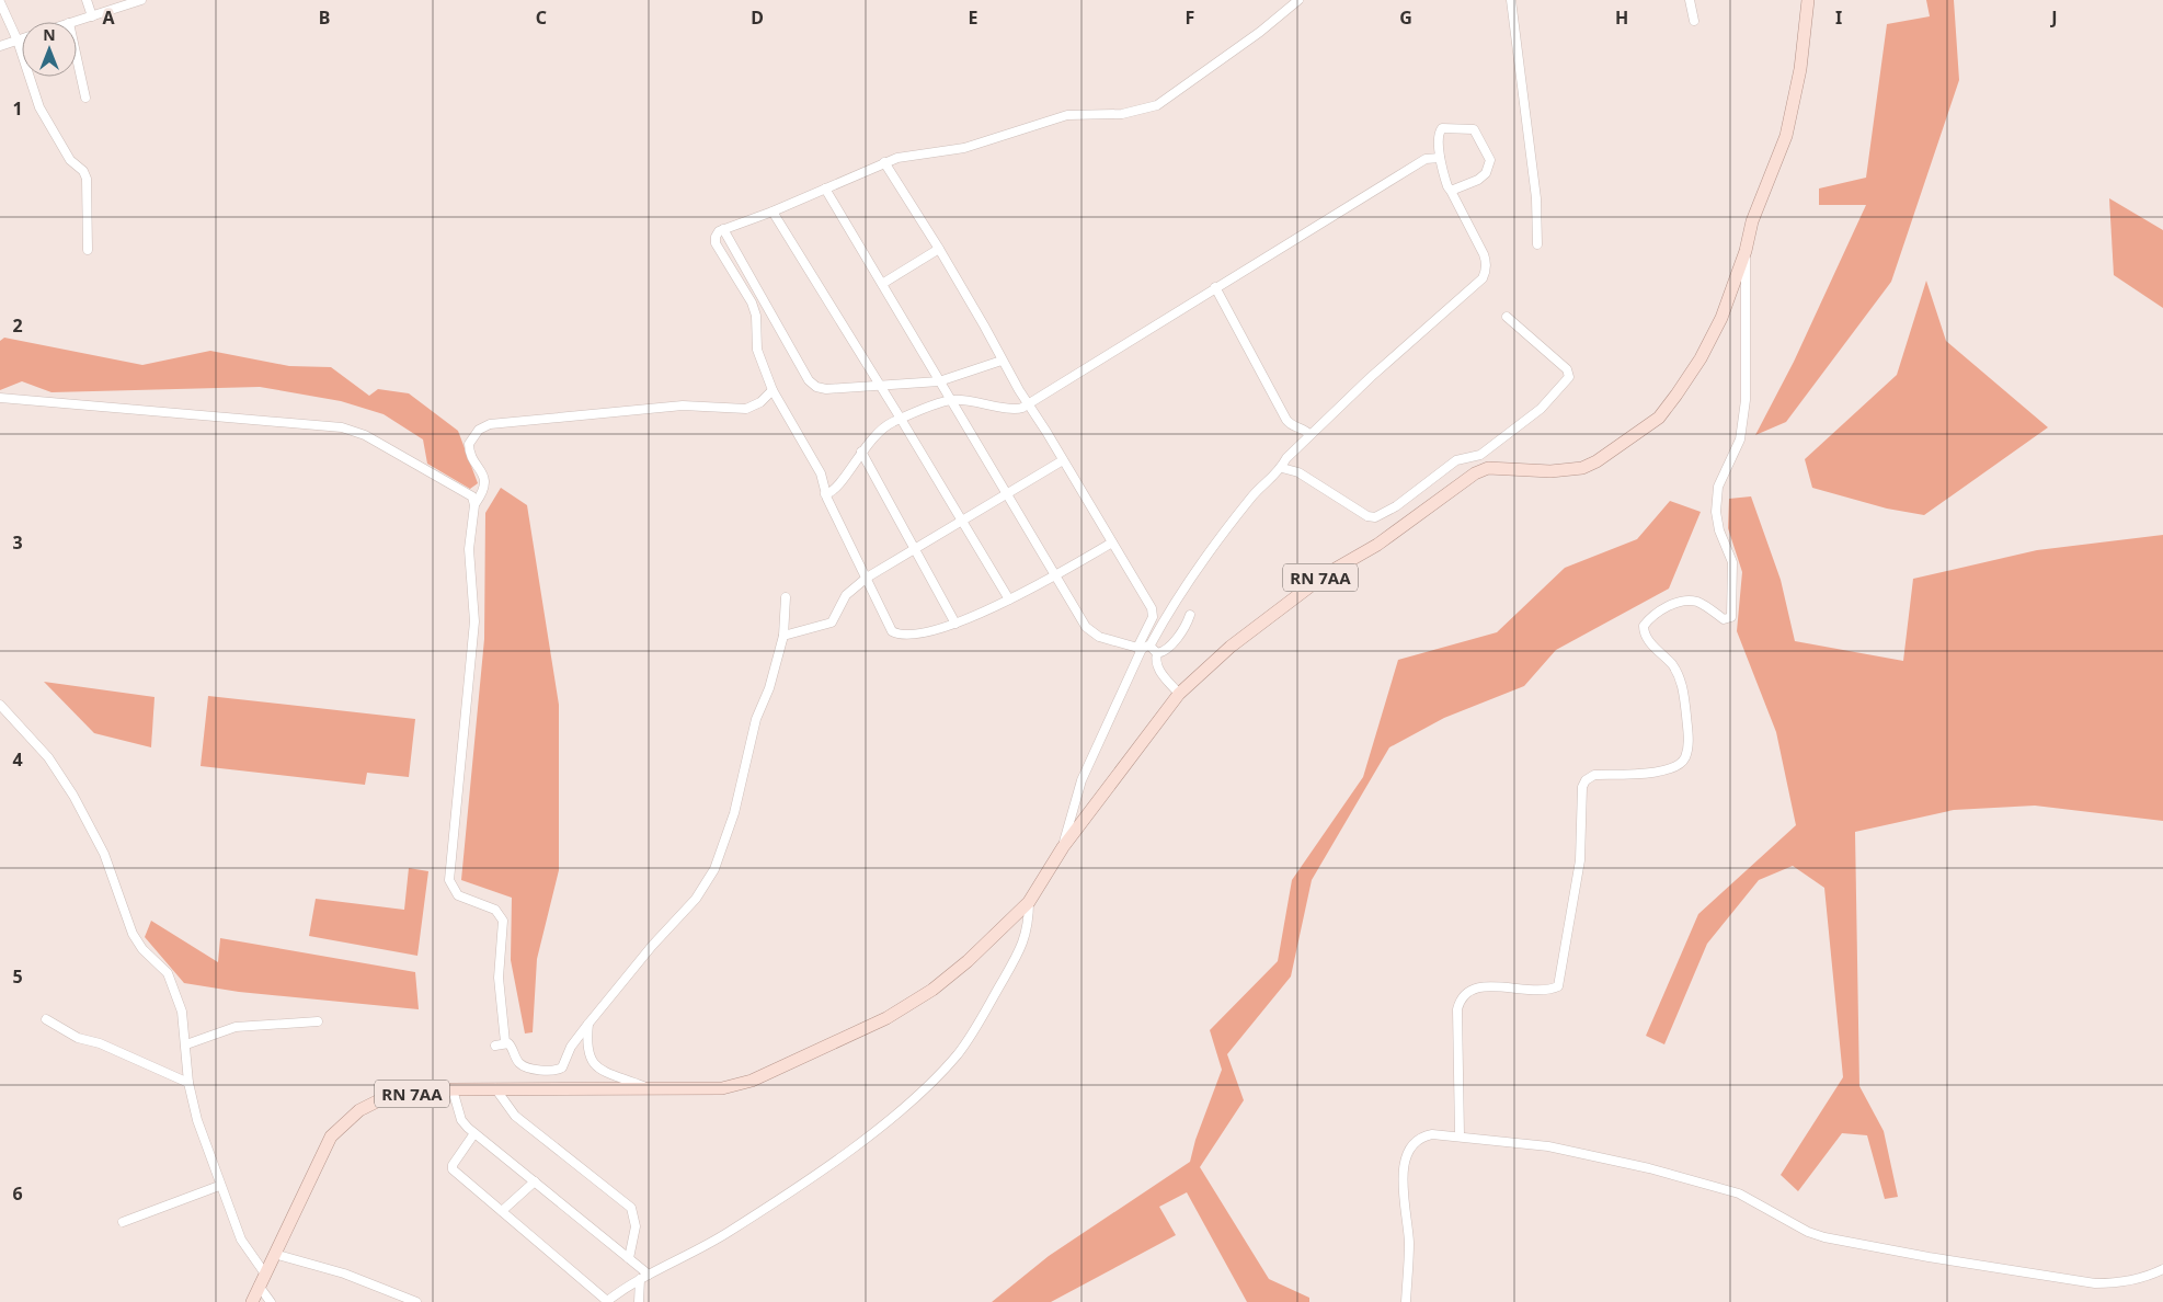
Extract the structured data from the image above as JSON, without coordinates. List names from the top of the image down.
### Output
{
  "streets": {
    "main road": ["RN 7AA"]
  },
  "north": "top",
  "grid": {
    "columns": [
      "A",
      "B",
      "C",
      "D",
      "E",
      "F",
      "G",
      "H",
      "I",
      "J"
    ],
    "rows": [
      "1",
      "2",
      "3",
      "4",
      "5",
      "6"
    ]
  }
}
